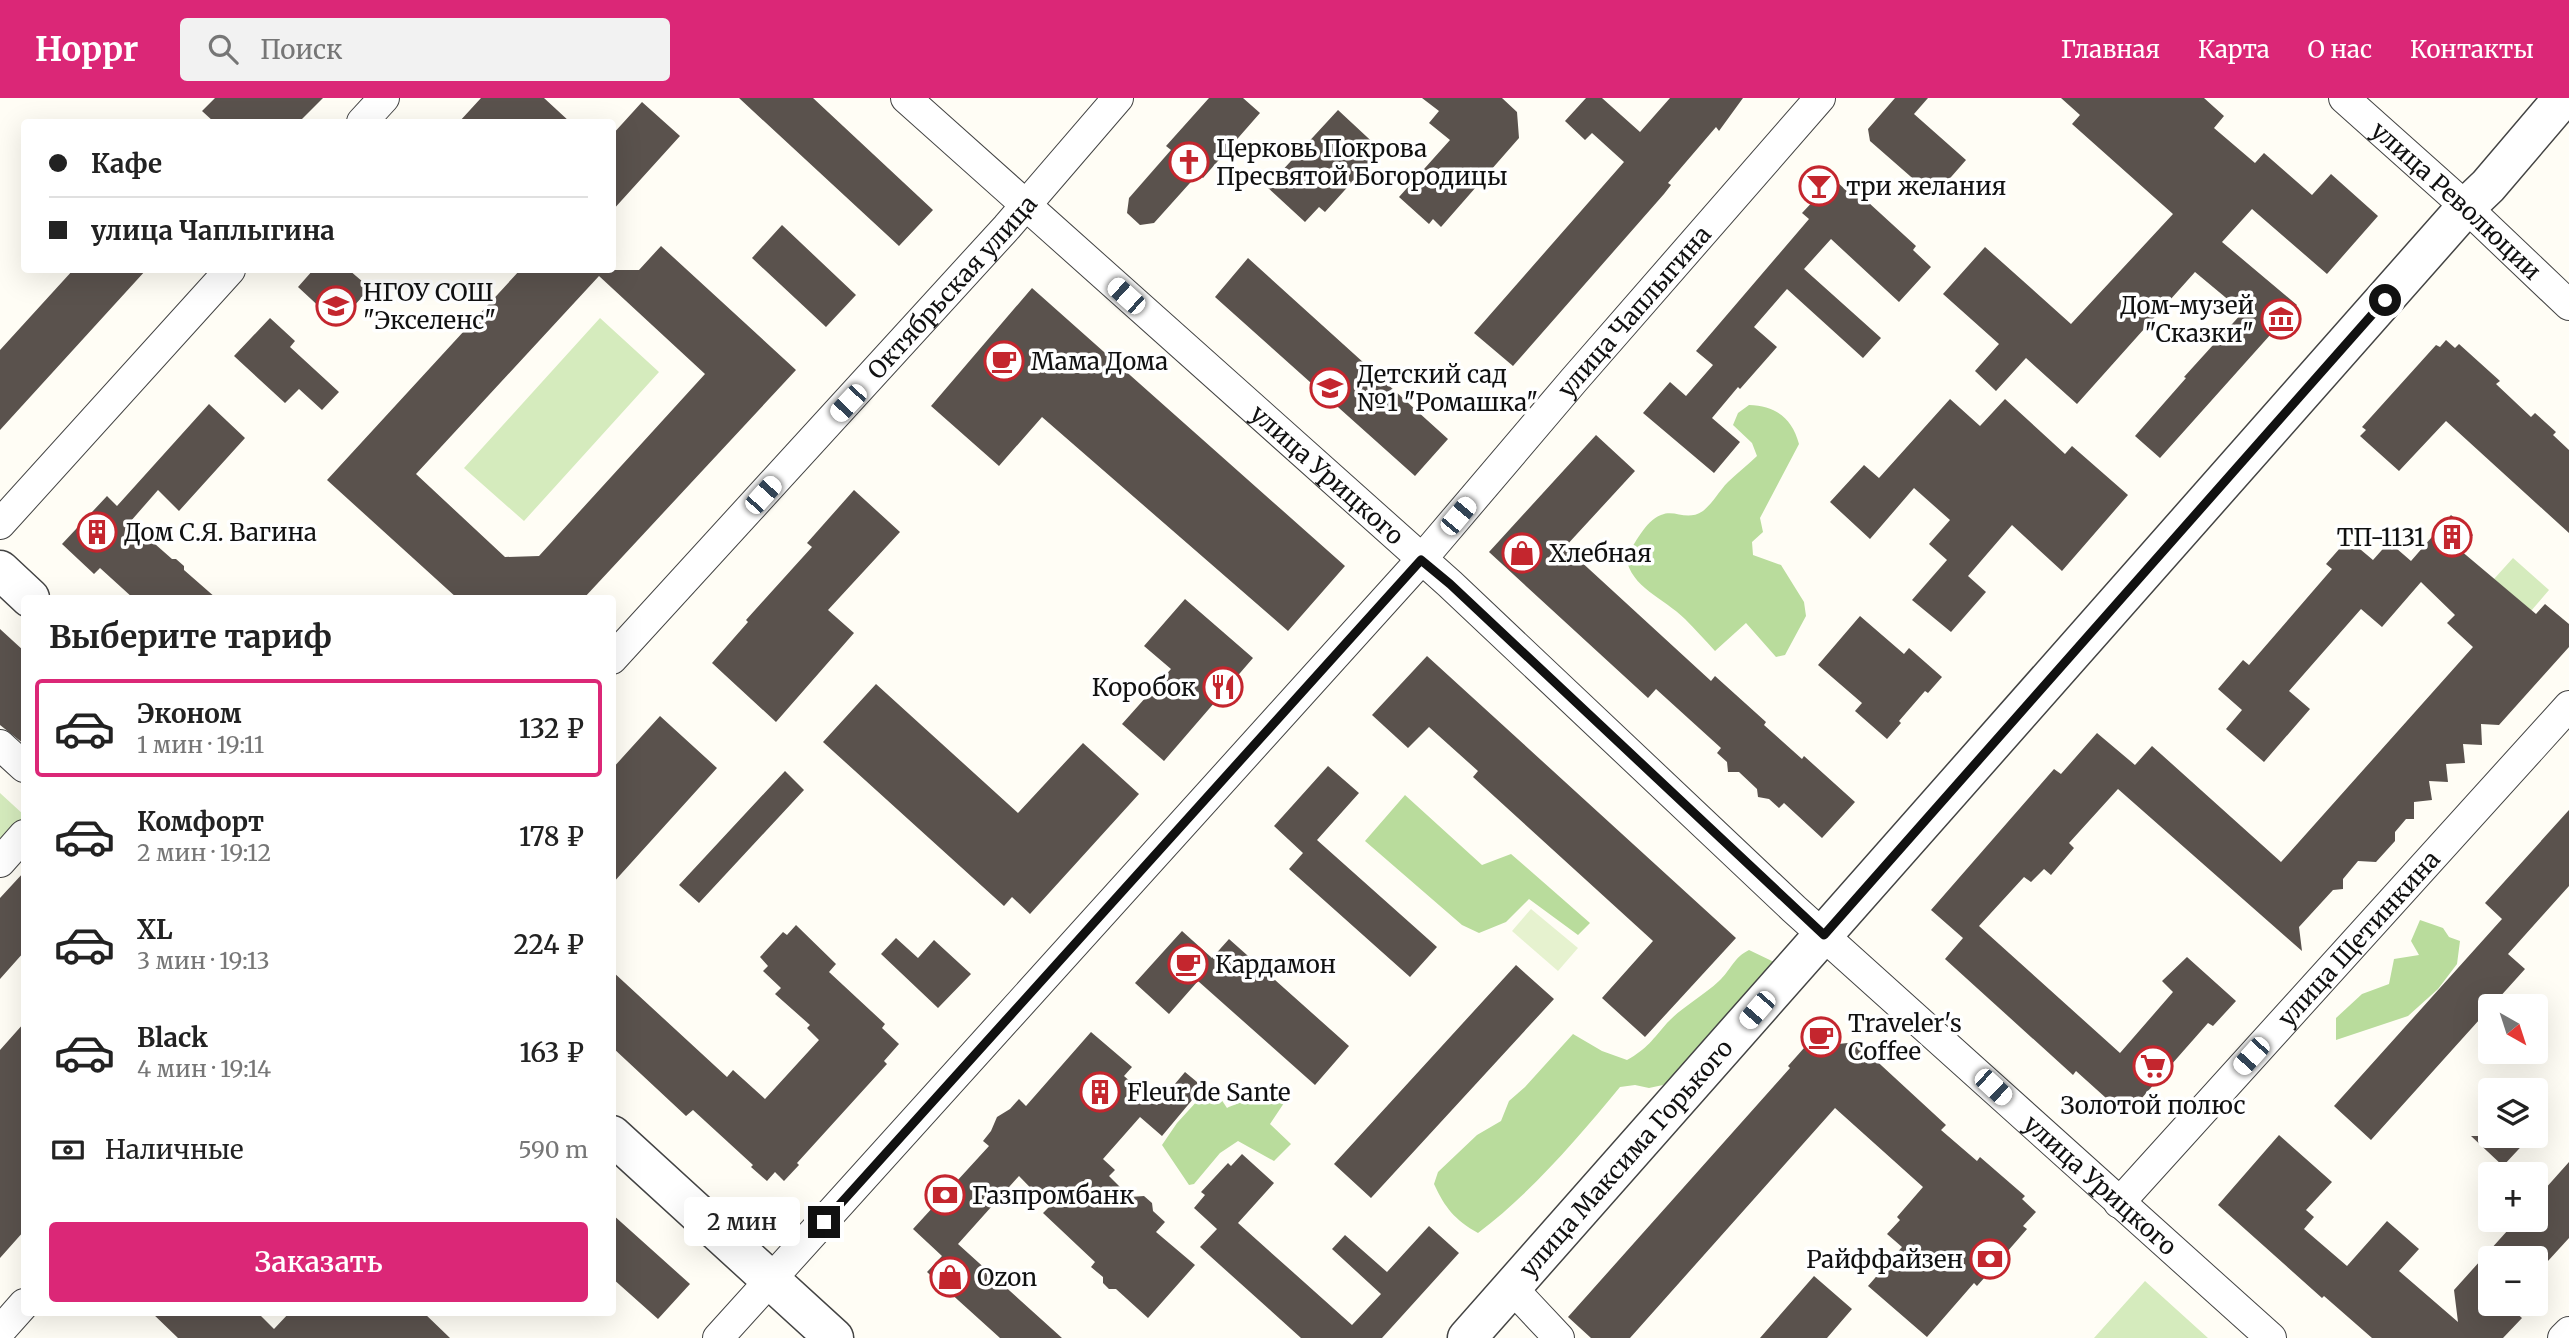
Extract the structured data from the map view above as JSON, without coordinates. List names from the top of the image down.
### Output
{
  "streets": {
    "street": [
      "улица Революции",
      "Октябрьская улица",
      "улица Чаплыгина",
      "улица Урицкого",
      "улица Щетинкина",
      "улица Максима Горького"
    ]
  },
  "crossings": [
    ["улица Революции", "улица Максима Горького"],
    ["Октябрьская улица", "улица Урицкого"],
    ["улица Чаплыгина", "улица Урицкого"],
    ["улица Урицкого", "улица Щетинкина"],
    ["улица Урицкого", "улица Максима Горького"]
  ],
  "places": {
    "church": ["Церковь Покрова Пресвятой Богородицы"],
    "bar": ["три желания"],
    "school or university": ["НГОУ СОШ \"Экселенс\"", "Детский сад №1 \"Ромашка\""],
    "museum": ["Дом-музей \"Сказки\""],
    "cafe": ["Мама Дома", "Кардамон", "Traveler's Coffee"],
    "building": ["Дом С.Я. Вагина", "ТП-1131", "Fleur de Sante"],
    "shop": ["Хлебная", "Ozon"],
    "restaurant": ["Коробок"],
    "supermarket": ["Золотой полюс"],
    "bank": ["Газпромбанк", "Райффайзен"]
  },
  "north": "bottom right",
  "page": {
    "header": "Hoppr",
    "search": "Поиск",
    "nav": [
      "Главная",
      "Карта",
      "О нас",
      "Контакты"
    ],
    "banner": ["Кафе", "улица Чаплыгина"],
    "heading": "Выберите тариф",
    "list": [
      {
        "name": "Эконом",
        "note": "1 мин · 19:11",
        "value": "132 ₽"
      },
      {
        "name": "Комфорт",
        "note": "2 мин · 19:12",
        "value": "178 ₽"
      },
      {
        "name": "XL",
        "note": "3 мин · 19:13",
        "value": "224 ₽"
      },
      {
        "name": "Black",
        "note": "4 мин · 19:14",
        "value": "163 ₽"
      }
    ],
    "map_buttons": ["+", "−"],
    "pay": ["Наличные", "590 m"],
    "bubble": "2 мин",
    "buttons": "Заказать"
  }
}
